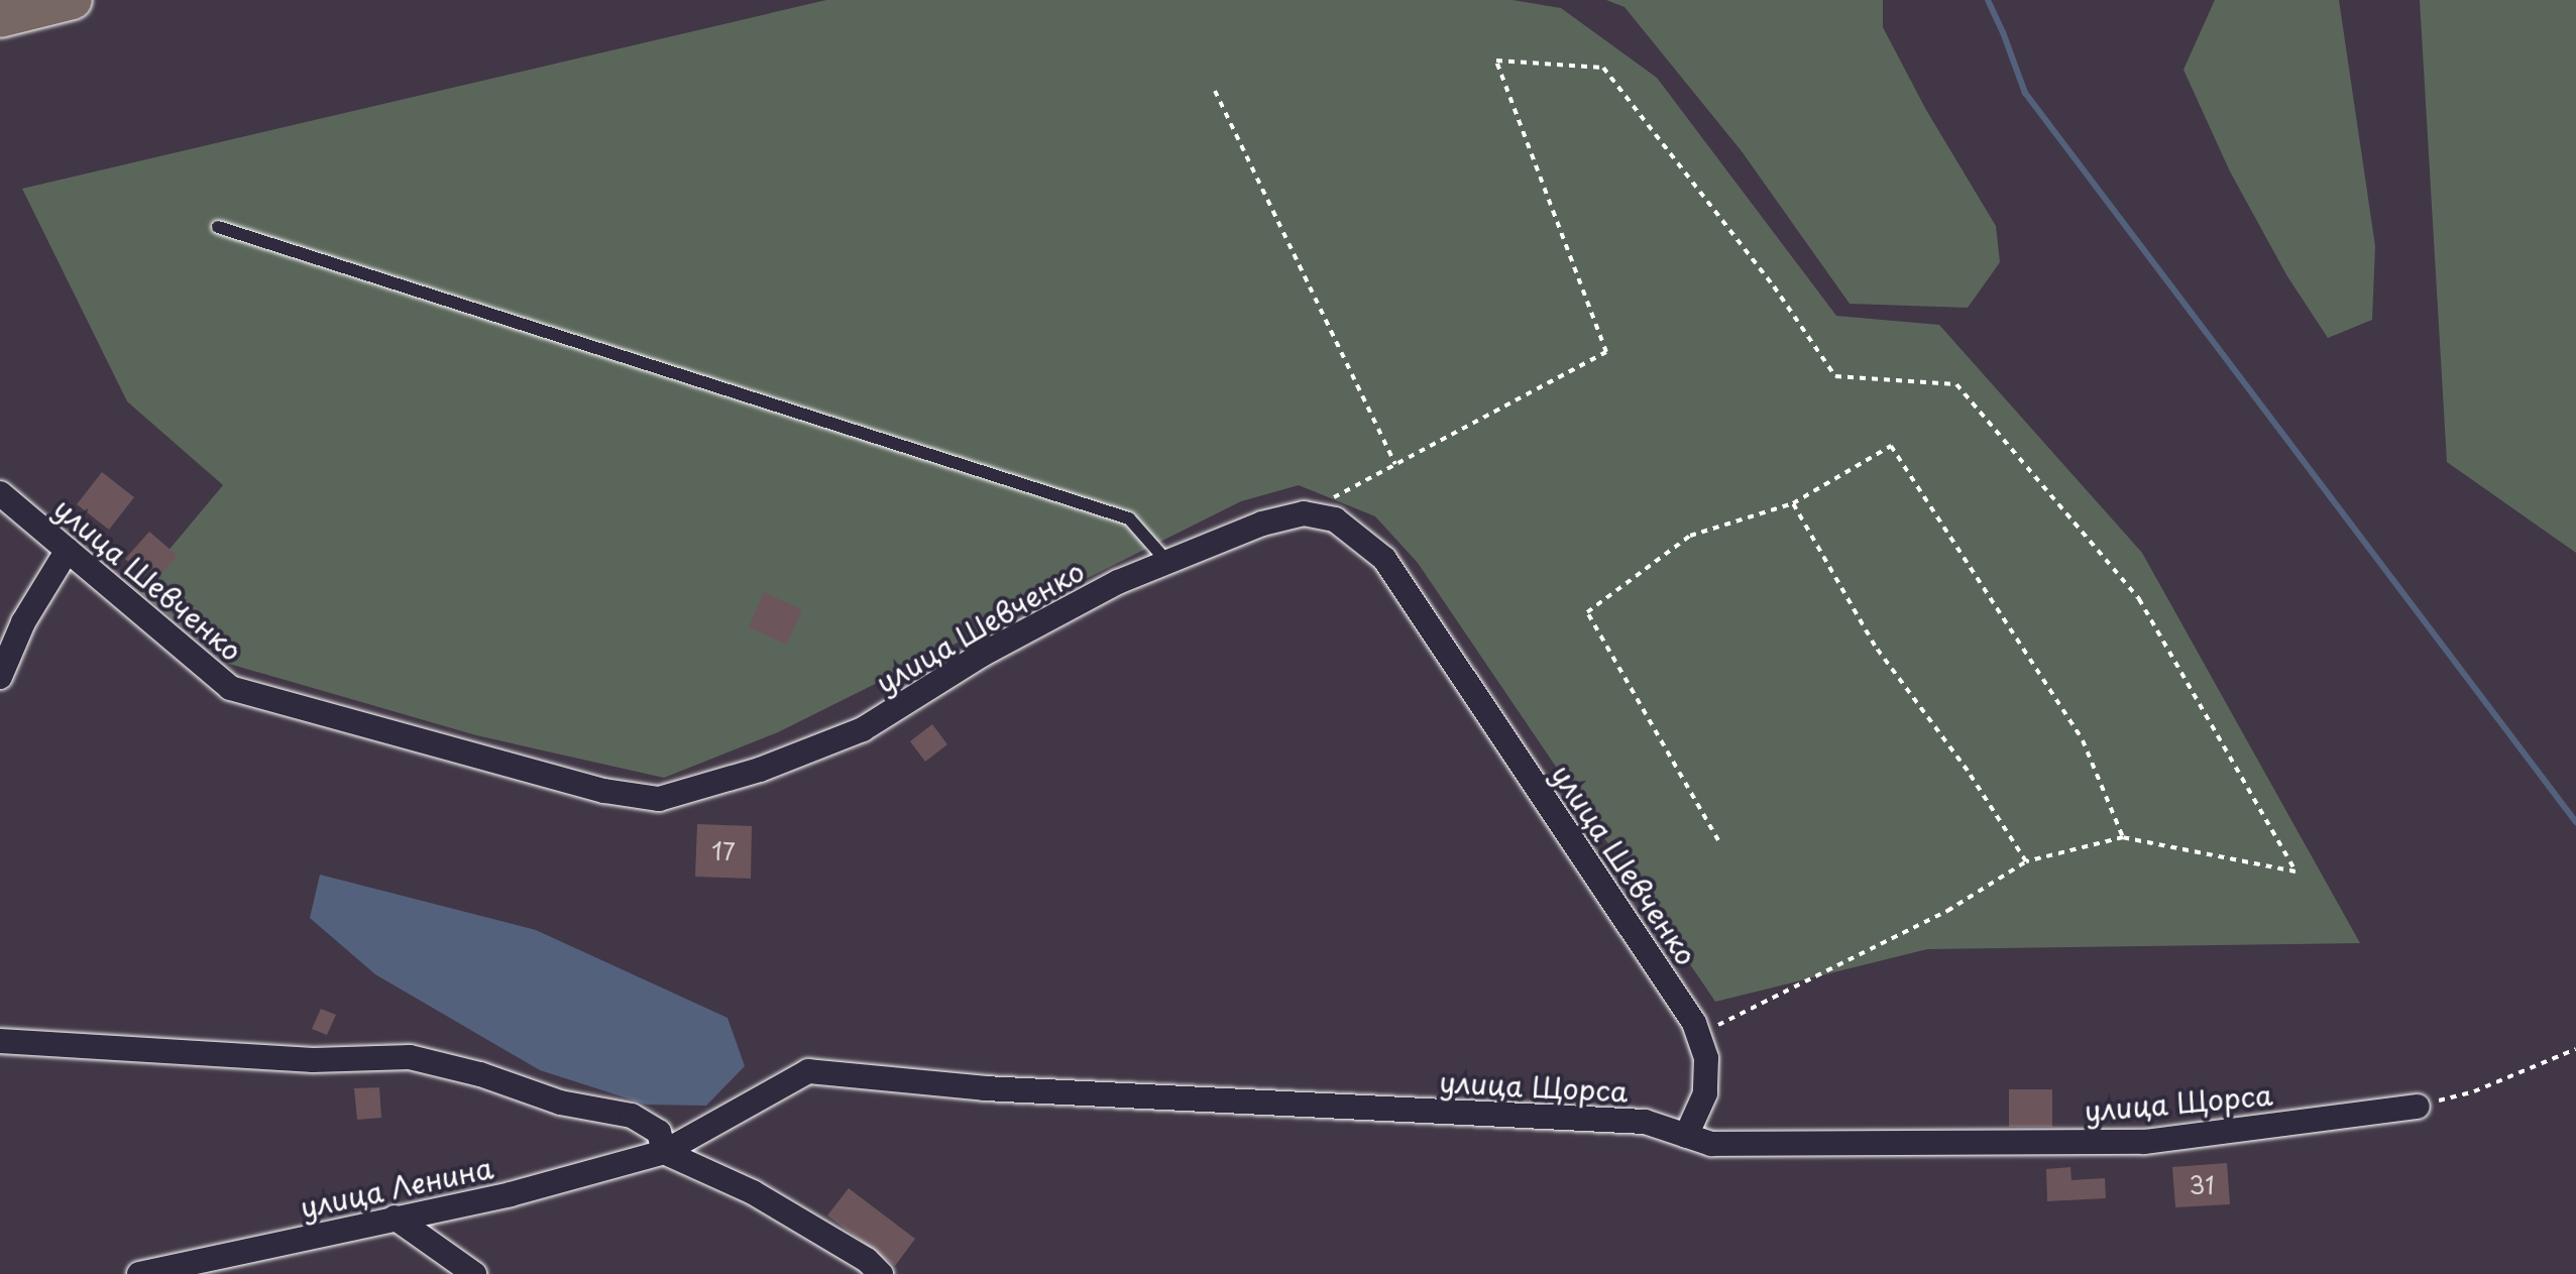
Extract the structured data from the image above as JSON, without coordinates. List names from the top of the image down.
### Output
{
  "streets": {
    "street": ["улица Шевченко", "улица Щорса", "улица Ленина"]
  },
  "crossings": [
    ["улица Шевченко", "улица Щорса"],
    ["улица Щорса", "улица Ленина"]
  ],
  "house_numbers": ["17", "31"]
}
